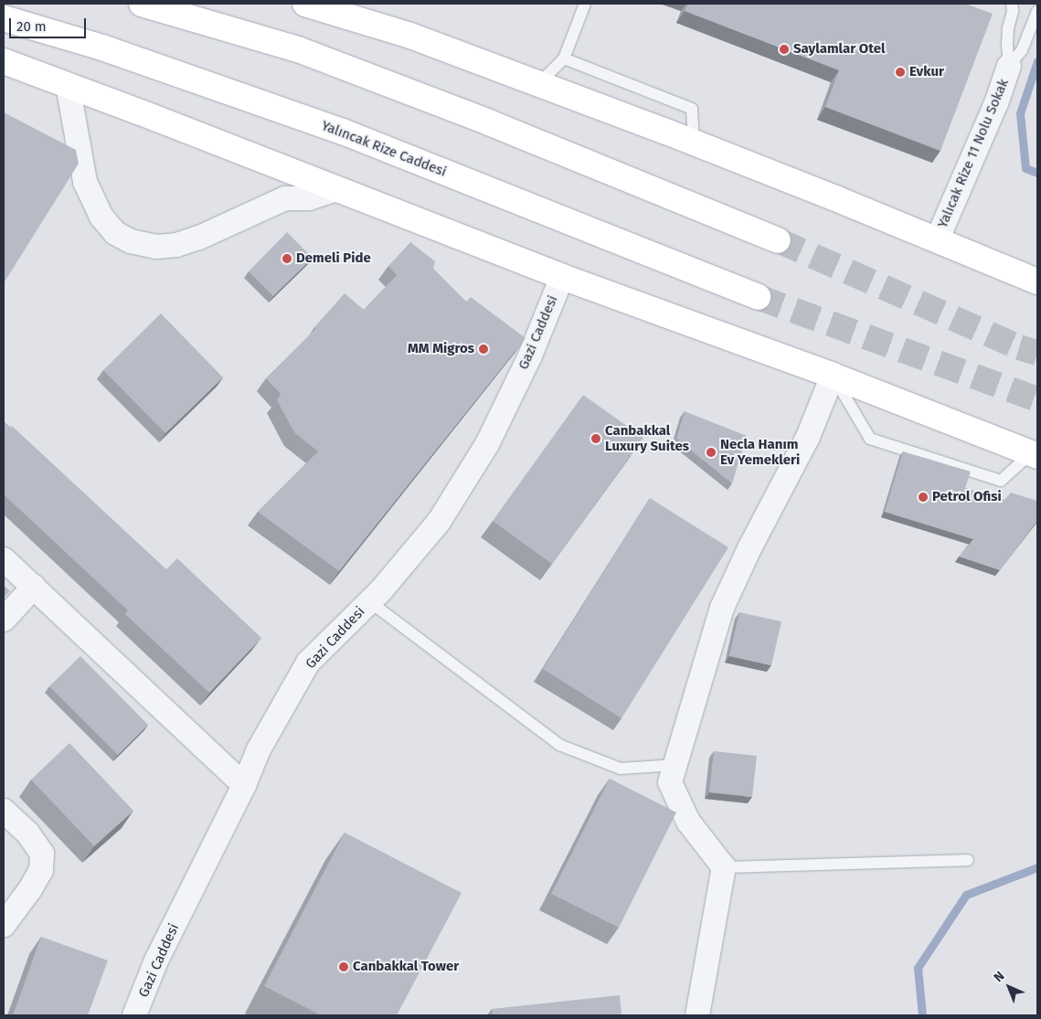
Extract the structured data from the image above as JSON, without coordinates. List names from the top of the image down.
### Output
{
  "streets": {
    "highway": ["Yalıncak Rize Caddesi"],
    "street": ["Yalıcak Rize 11 Nolu Sokak", "Gazi Caddesi"]
  },
  "places": [
    "Saylamlar Otel",
    "Evkur",
    "Demeli Pide",
    "MM Migros",
    "Canbakkal Luxury Suites",
    "Necla Hanım Ev Yemekleri",
    "Petrol Ofisi",
    "Canbakkal Tower"
  ],
  "scale_bar": "20 m",
  "north": "top left"
}
